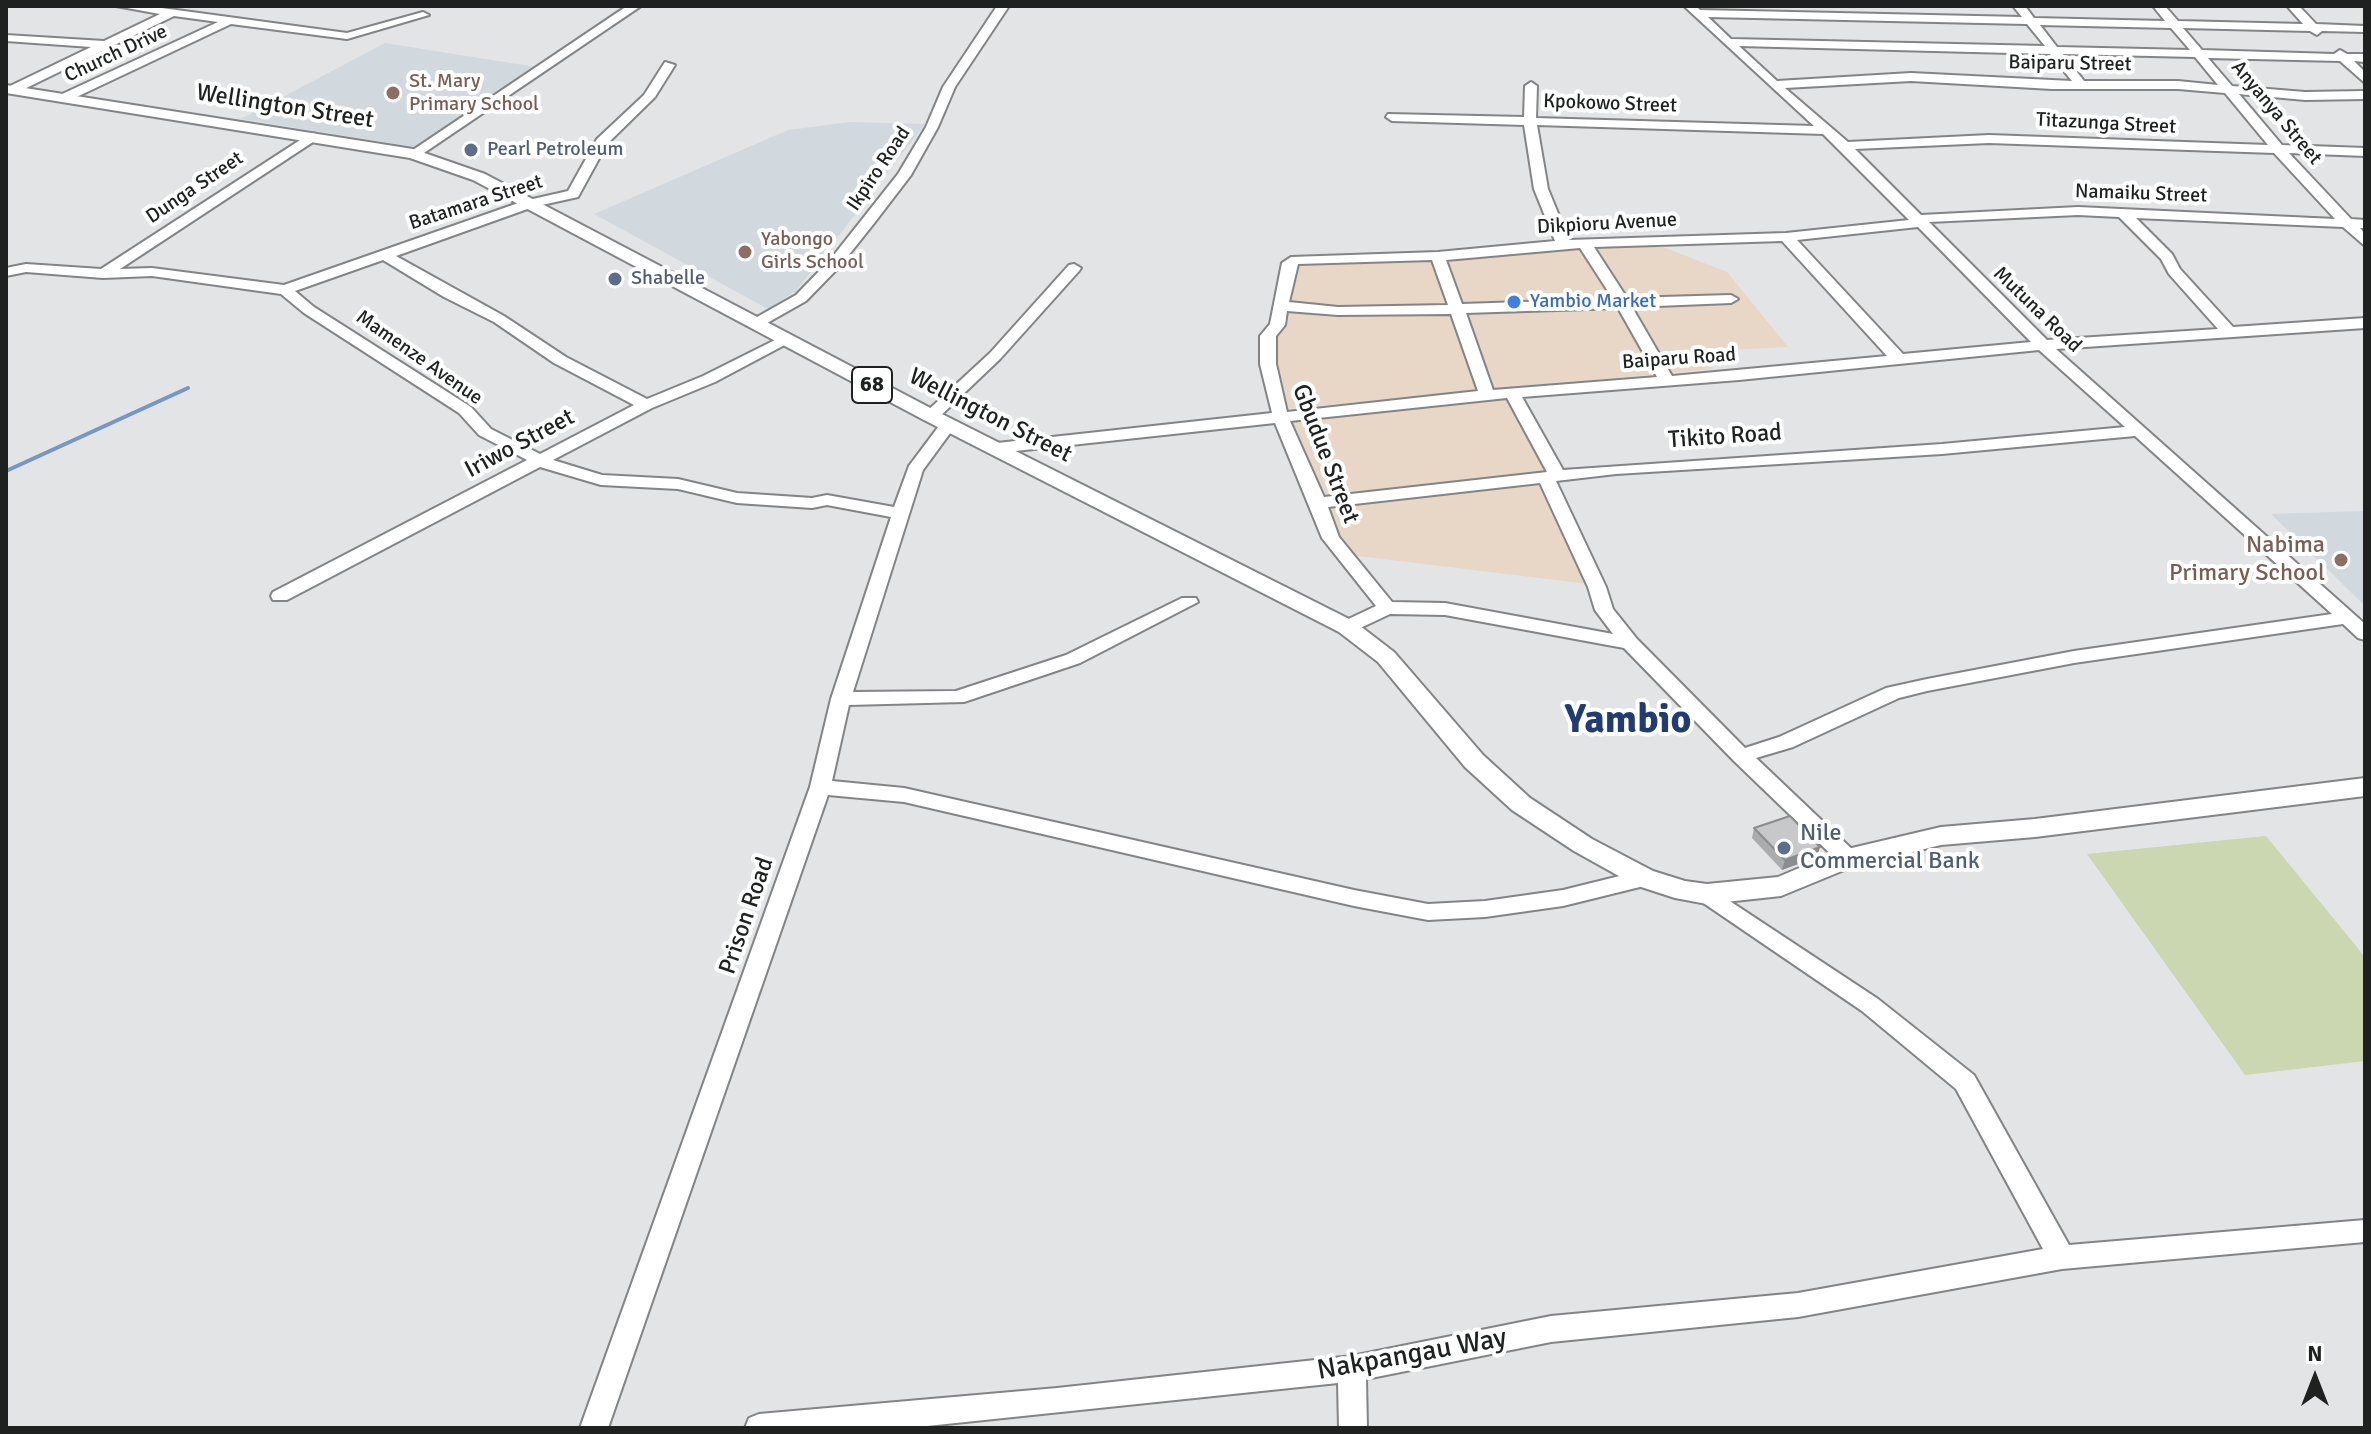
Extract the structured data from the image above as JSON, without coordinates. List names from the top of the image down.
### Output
{
  "streets": {
    "main road": ["Wellington Street", "68"],
    "street": [
      "Church Drive",
      "Baiparu Street",
      "Kpokowo Street",
      "Anyanya Street",
      "Titazunga Street",
      "Ikpiro Road",
      "Dunga Street",
      "Namaiku Street",
      "Batamara Street",
      "Dikpioru Avenue",
      "Mutuna Road",
      "Mamenze Avenue",
      "Baiparu Road",
      "Tikito Road",
      "Iriwo Street",
      "Gbudue Street",
      "Prison Road",
      "Nakpangau Way"
    ]
  },
  "crossings": [
    ["Church Drive", "Wellington Street"],
    ["Baiparu Street", "Anyanya Street"],
    ["Baiparu Street", "Mutuna Road"],
    ["Kpokowo Street", "Mutuna Road"],
    ["Wellington Street", "Ikpiro Road"],
    ["Wellington Street", "Dunga Street"],
    ["Wellington Street", "Batamara Street"],
    ["Wellington Street", "Baiparu Road"],
    ["Wellington Street", "Iriwo Street"],
    ["Wellington Street", "Prison Road"],
    ["Anyanya Street", "Titazunga Street"],
    ["Anyanya Street", "Namaiku Street"],
    ["Titazunga Street", "Mutuna Road"],
    ["Namaiku Street", "Dikpioru Avenue"],
    ["Namaiku Street", "Mutuna Road"],
    ["Batamara Street", "Mamenze Avenue"],
    ["Dikpioru Avenue", "Mutuna Road"],
    ["Dikpioru Avenue", "Gbudue Street"],
    ["Mutuna Road", "Baiparu Road"],
    ["Mutuna Road", "Tikito Road"],
    ["Mamenze Avenue", "Iriwo Street"],
    ["Mamenze Avenue", "Prison Road"],
    ["Baiparu Road", "Gbudue Street"],
    ["Tikito Road", "Gbudue Street"]
  ],
  "districts": ["Yambio"],
  "places": [
    "St. Mary Primary School",
    "Pearl Petroleum",
    "Yabongo Girls School",
    "Shabelle",
    "Yambio Market",
    "Nabima Primary School",
    "Nile Commercial Bank"
  ],
  "north": "top"
}
